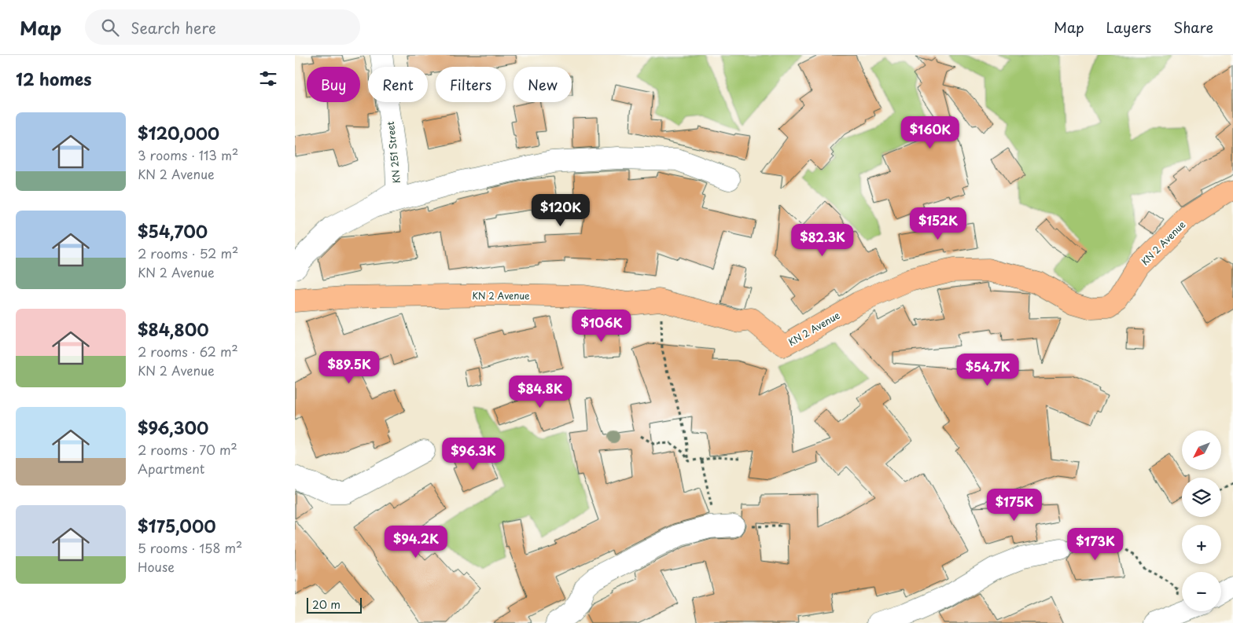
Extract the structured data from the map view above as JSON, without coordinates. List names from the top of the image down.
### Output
{
  "streets": {
    "main road": ["KN 2 Avenue"],
    "street": ["KN 251 Street"]
  },
  "scale_bar": "20 m",
  "north": "bottom left",
  "page": {
    "header": "Map",
    "search": "Search here",
    "nav": ["Map", "Layers", "Share"],
    "heading": "12 homes",
    "chip": [
      "Buy",
      "Rent",
      "Filters",
      "New"
    ],
    "list": [
      {
        "name": "$120,000",
        "note": "3 rooms · 113 m² · KN 2 Avenue"
      },
      {
        "name": "$54,700",
        "note": "2 rooms · 52 m² · KN 2 Avenue"
      },
      {
        "name": "$84,800",
        "note": "2 rooms · 62 m² · KN 2 Avenue"
      },
      {
        "name": "$96,300",
        "note": "2 rooms · 70 m² · Apartment"
      },
      {
        "name": "$175,000",
        "note": "5 rooms · 158 m² · House"
      }
    ],
    "price": [
      "$160K",
      "$120K",
      "$152K",
      "$82.3K",
      "$106K",
      "$89.5K",
      "$54.7K",
      "$84.8K",
      "$96.3K",
      "$175K",
      "$94.2K",
      "$173K"
    ],
    "map_buttons": ["+", "−"],
    "scale": "20 m"
  }
}
